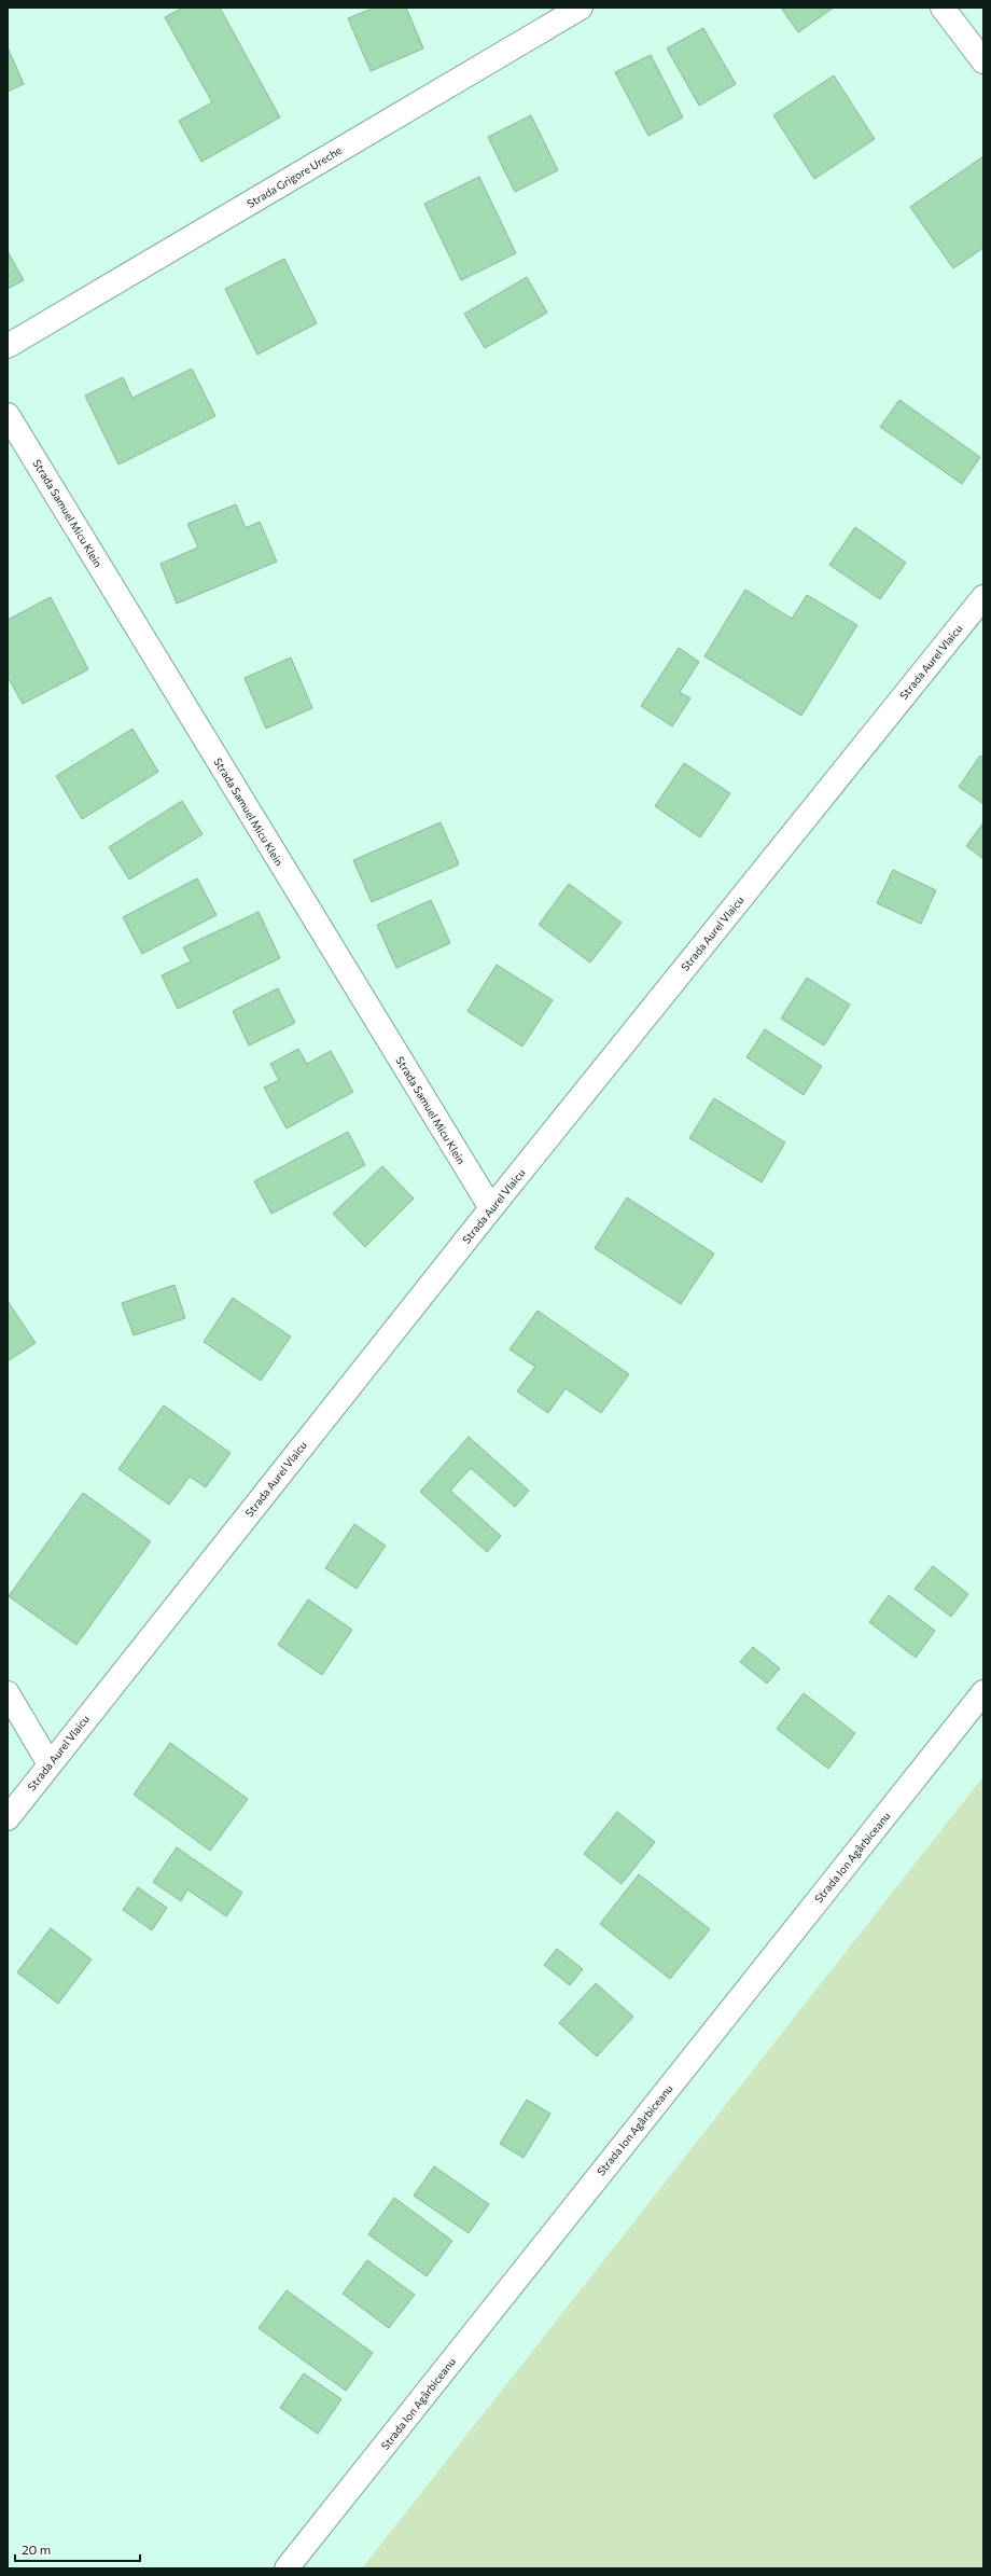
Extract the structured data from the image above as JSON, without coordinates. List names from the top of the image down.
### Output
{
  "streets": {
    "street": [
      "Strada Grigore Ureche",
      "Strada Samuel Micu Klein",
      "Strada Aurel Vlaicu",
      "Strada Ion Agârbiceanu"
    ]
  },
  "crossings": [
    ["Strada Samuel Micu Klein", "Strada Aurel Vlaicu"]
  ],
  "scale_bar": "20 m"
}
